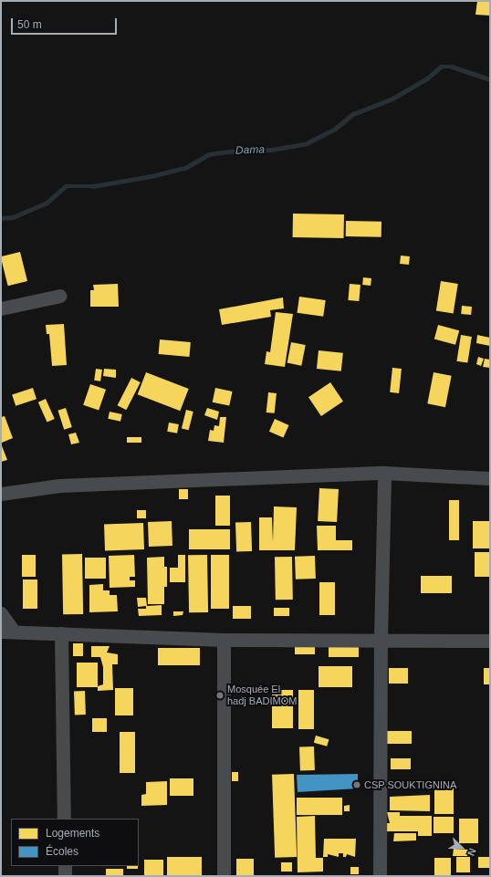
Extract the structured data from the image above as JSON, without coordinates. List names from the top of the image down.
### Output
{
  "water": ["Dama"],
  "places": ["Mosquée El hadj BADIMOM", "CSP SOUKTIGNINA"],
  "legend": ["Logements", "Écoles"],
  "scale_bar": "50 m",
  "north": "bottom right"
}
